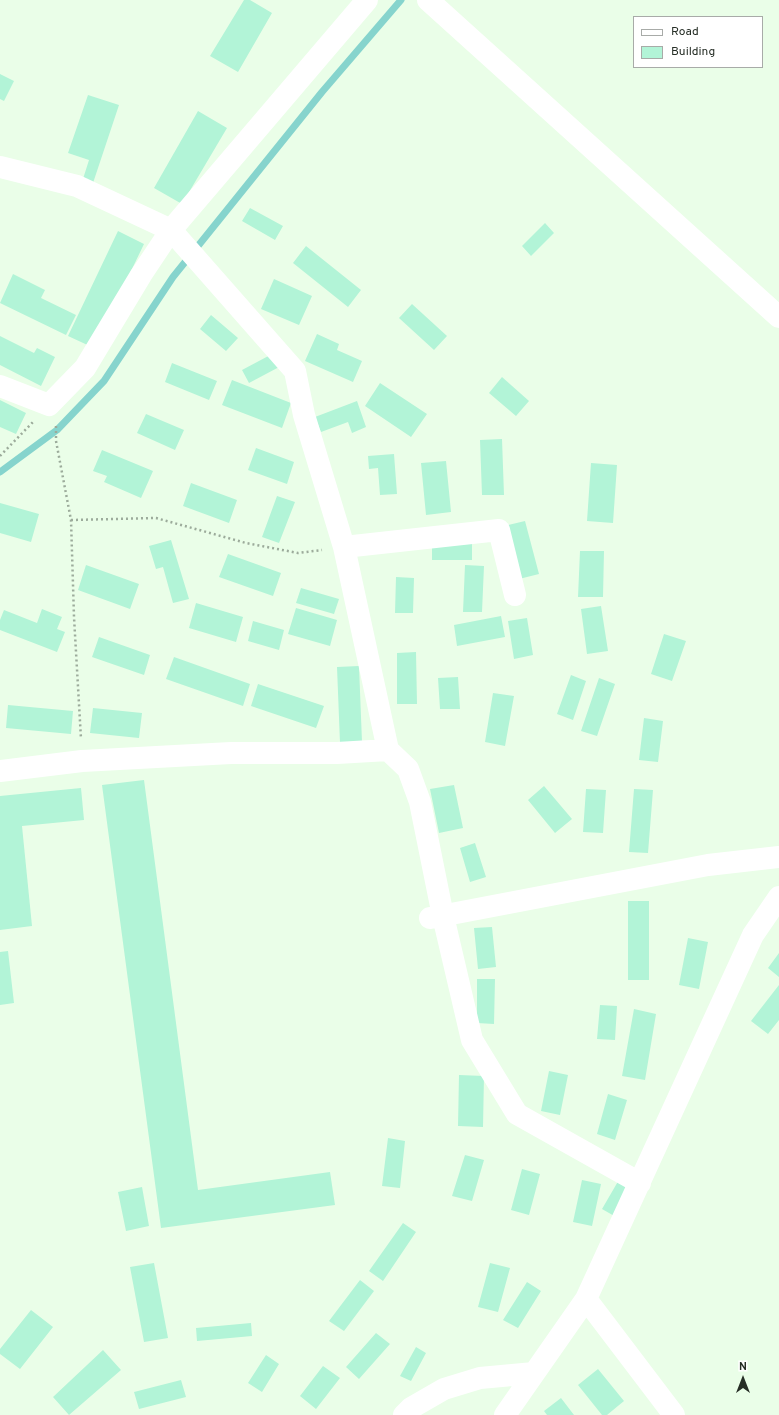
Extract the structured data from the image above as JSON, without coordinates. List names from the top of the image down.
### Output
{
  "legend": ["Road", "Building"],
  "north": "top"
}
